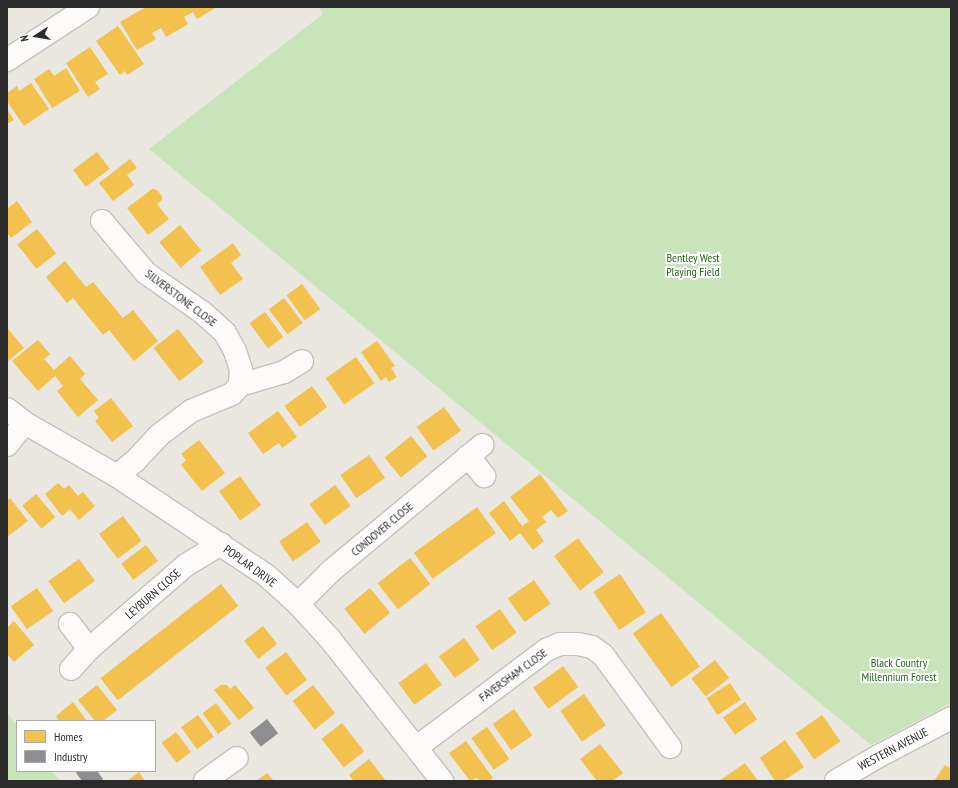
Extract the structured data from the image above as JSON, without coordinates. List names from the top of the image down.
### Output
{
  "streets": {
    "street": [
      "SILVERSTONE CLOSE",
      "CONDOVER CLOSE",
      "POPLAR DRIVE",
      "LEYBURN CLOSE",
      "FAVERSHAM CLOSE",
      "WESTERN AVENUE"
    ]
  },
  "crossings": [
    ["CONDOVER CLOSE", "POPLAR DRIVE"],
    ["POPLAR DRIVE", "LEYBURN CLOSE"],
    ["POPLAR DRIVE", "FAVERSHAM CLOSE"]
  ],
  "parks": ["Bentley West Playing Field", "Black Country Millennium Forest"],
  "legend": ["Homes", "Industry"],
  "north": "left"
}
